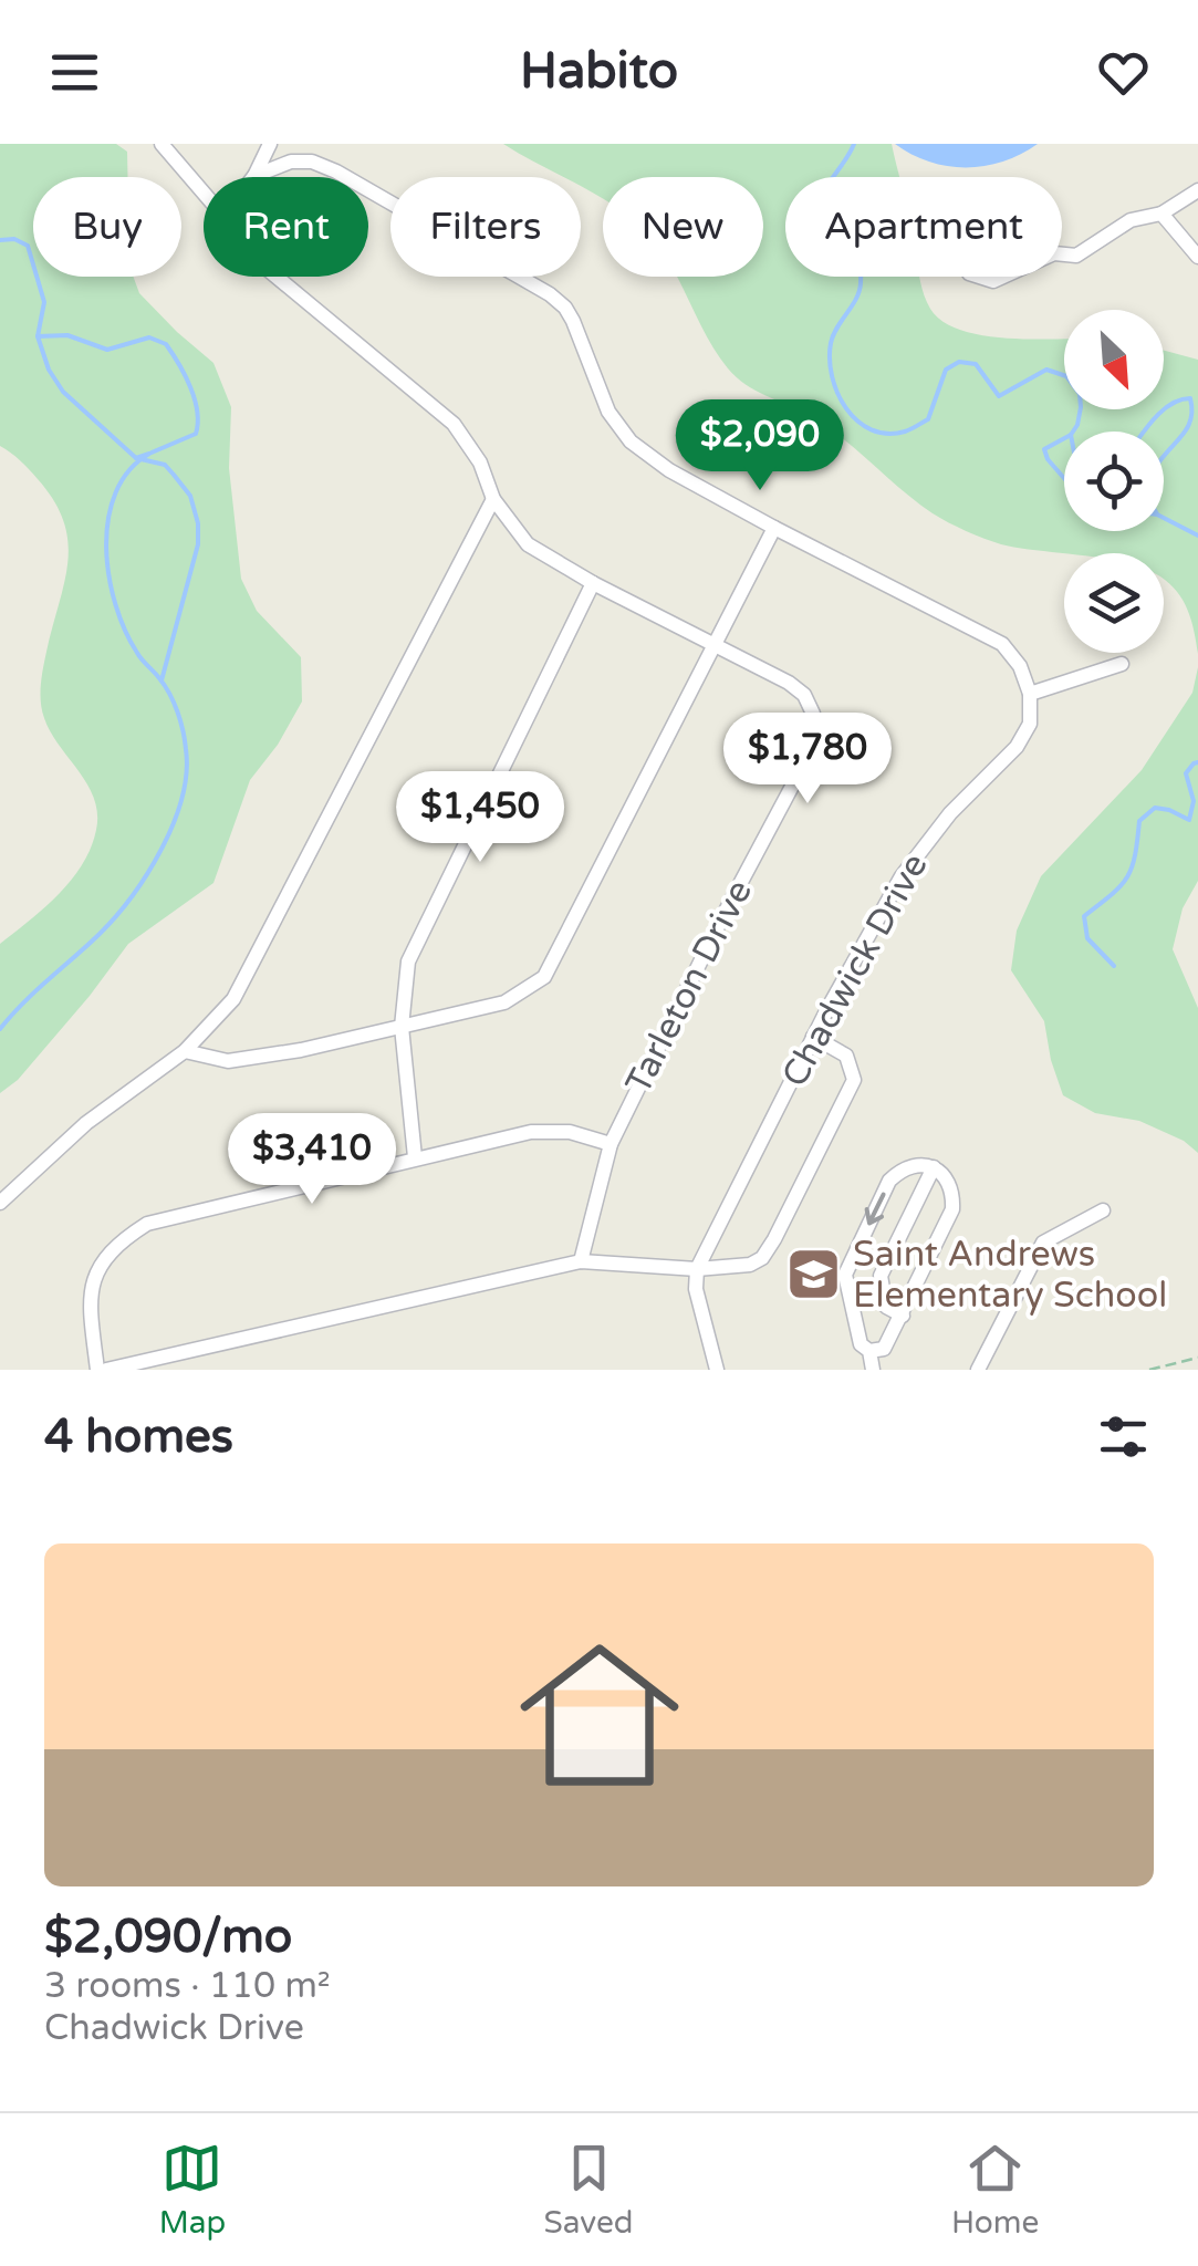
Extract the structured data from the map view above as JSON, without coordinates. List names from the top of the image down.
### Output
{
  "streets": {
    "street": ["Chadwick Drive", "Tarleton Drive"]
  },
  "places": {
    "school or university": ["Saint Andrews Elementary School"]
  },
  "north": "bottom right",
  "page": {
    "header": "Habito",
    "chip": [
      "Buy",
      "Rent",
      "Filters",
      "New",
      "Apartment"
    ],
    "price": [
      "$2,090",
      "$1,780",
      "$1,450",
      "$3,410"
    ],
    "heading": "4 homes",
    "list": [
      {
        "name": "$2,090/mo",
        "note": "3 rooms · 110 m² · Chadwick Drive"
      }
    ],
    "tabs": ["Map", "Saved", "Home"]
  }
}
